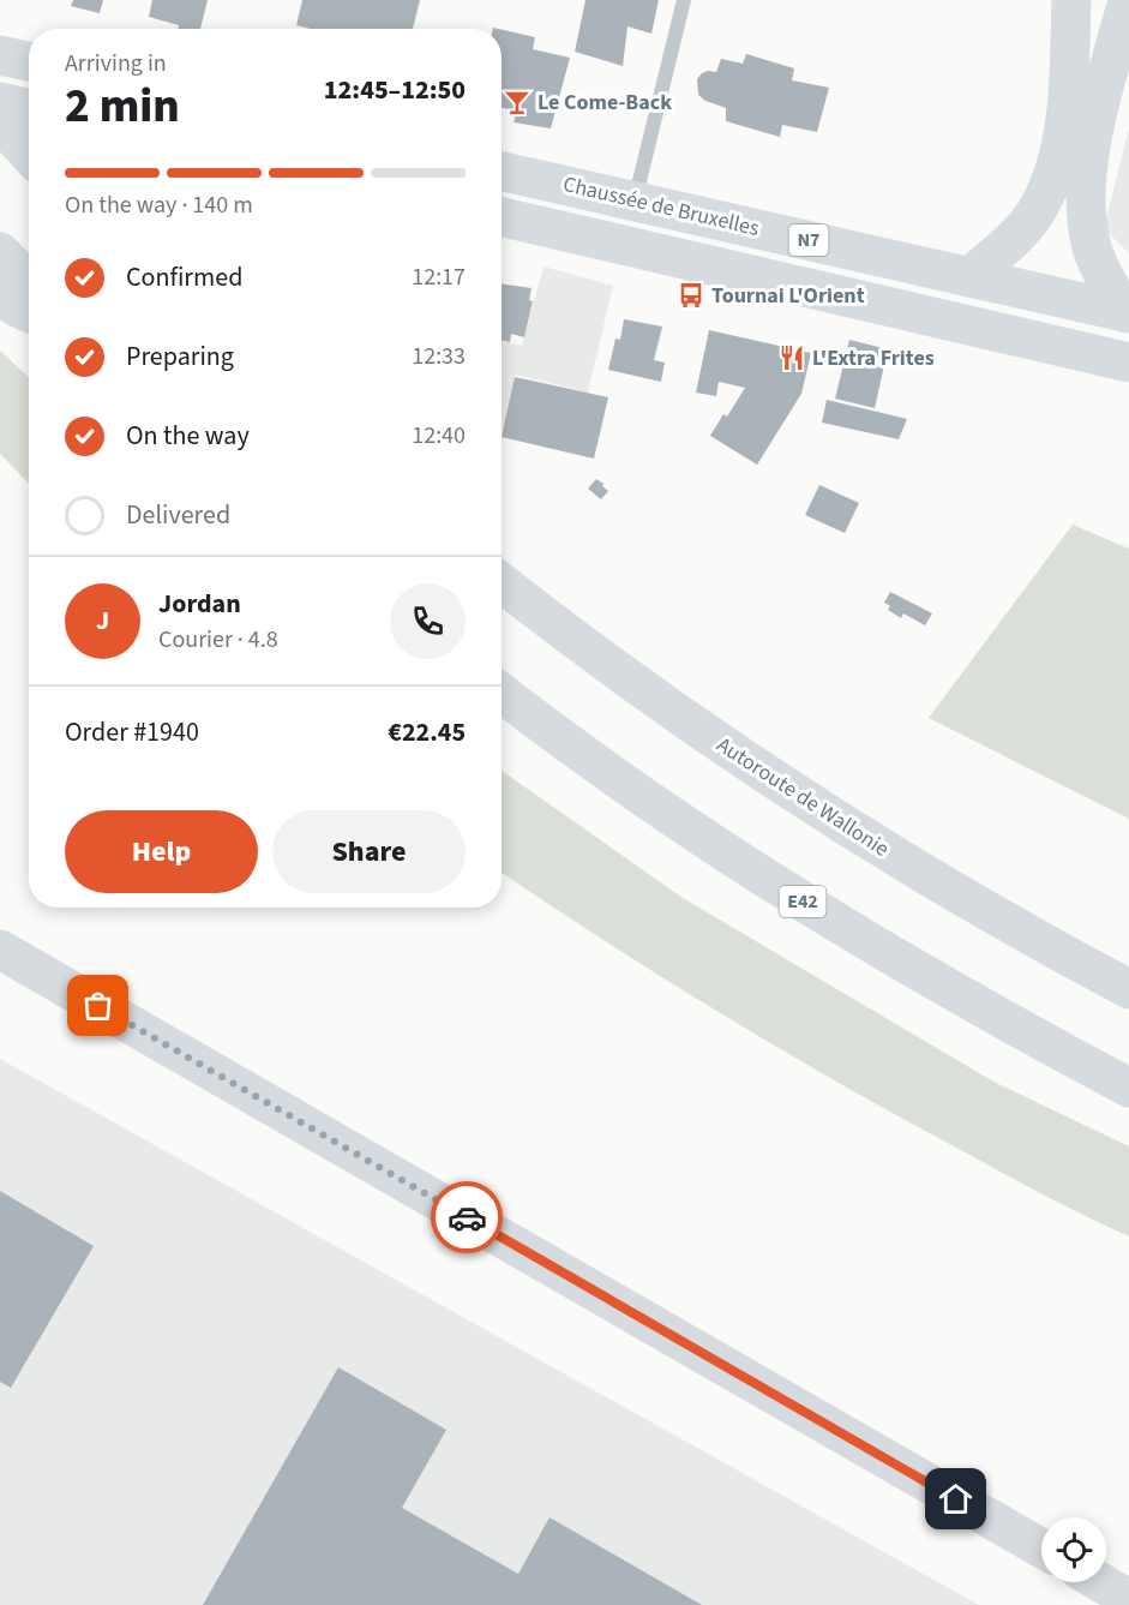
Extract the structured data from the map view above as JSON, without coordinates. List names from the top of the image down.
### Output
{
  "streets": {
    "main road": [
      "Chaussée de Bruxelles",
      "N7",
      "Autoroute de Wallonie",
      "E42"
    ]
  },
  "places": {
    "bar": ["Le Come-Back"],
    "bus stop": ["Tournai L'Orient"],
    "restaurant": ["L'Extra Frites"]
  },
  "page": {
    "heading": ["2 min", "Arriving in", "12:45–12:50"],
    "panel": [
      "Jordan",
      "Courier · 4.8",
      "Order #1940",
      "€22.45"
    ],
    "bar": "On the way · 140 m",
    "list": [
      ["Confirmed", "12:17"],
      ["Preparing", "12:33"],
      ["On the way", "12:40"],
      "Delivered"
    ],
    "round": "J",
    "buttons": ["Help", "Share"]
  }
}
